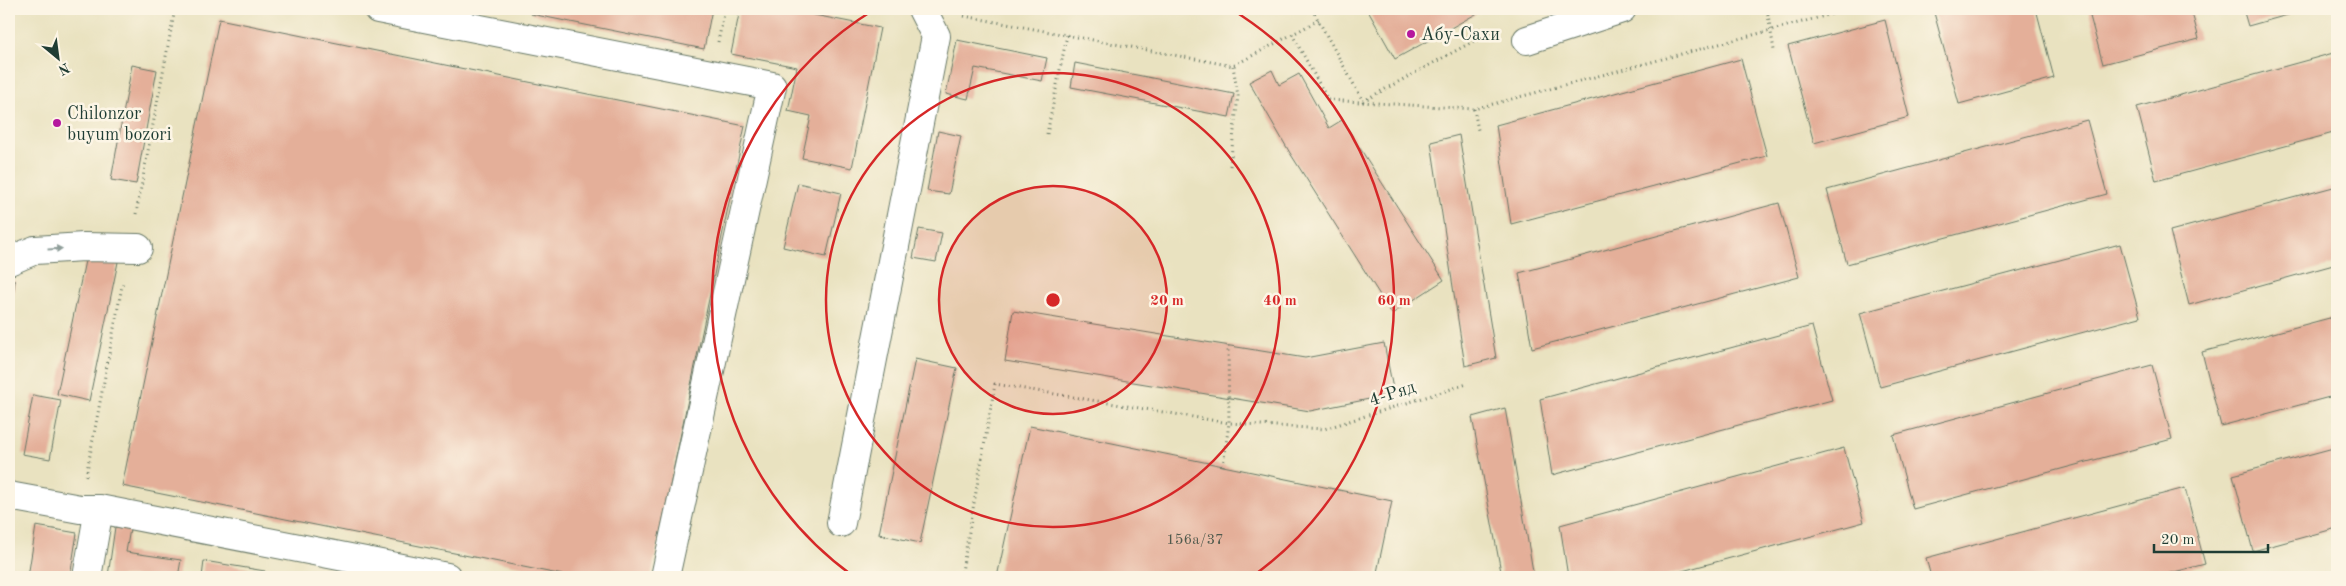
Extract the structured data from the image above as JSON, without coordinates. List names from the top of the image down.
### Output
{
  "streets": {
    "path": ["4-Ряд"]
  },
  "places": ["Абу-Сахи", "Chilonzor buyum bozori"],
  "house_numbers": ["156a/37"],
  "scale_bar": "20 m",
  "north": "bottom right",
  "rings": ["20 m", "40 m", "60 m"]
}
